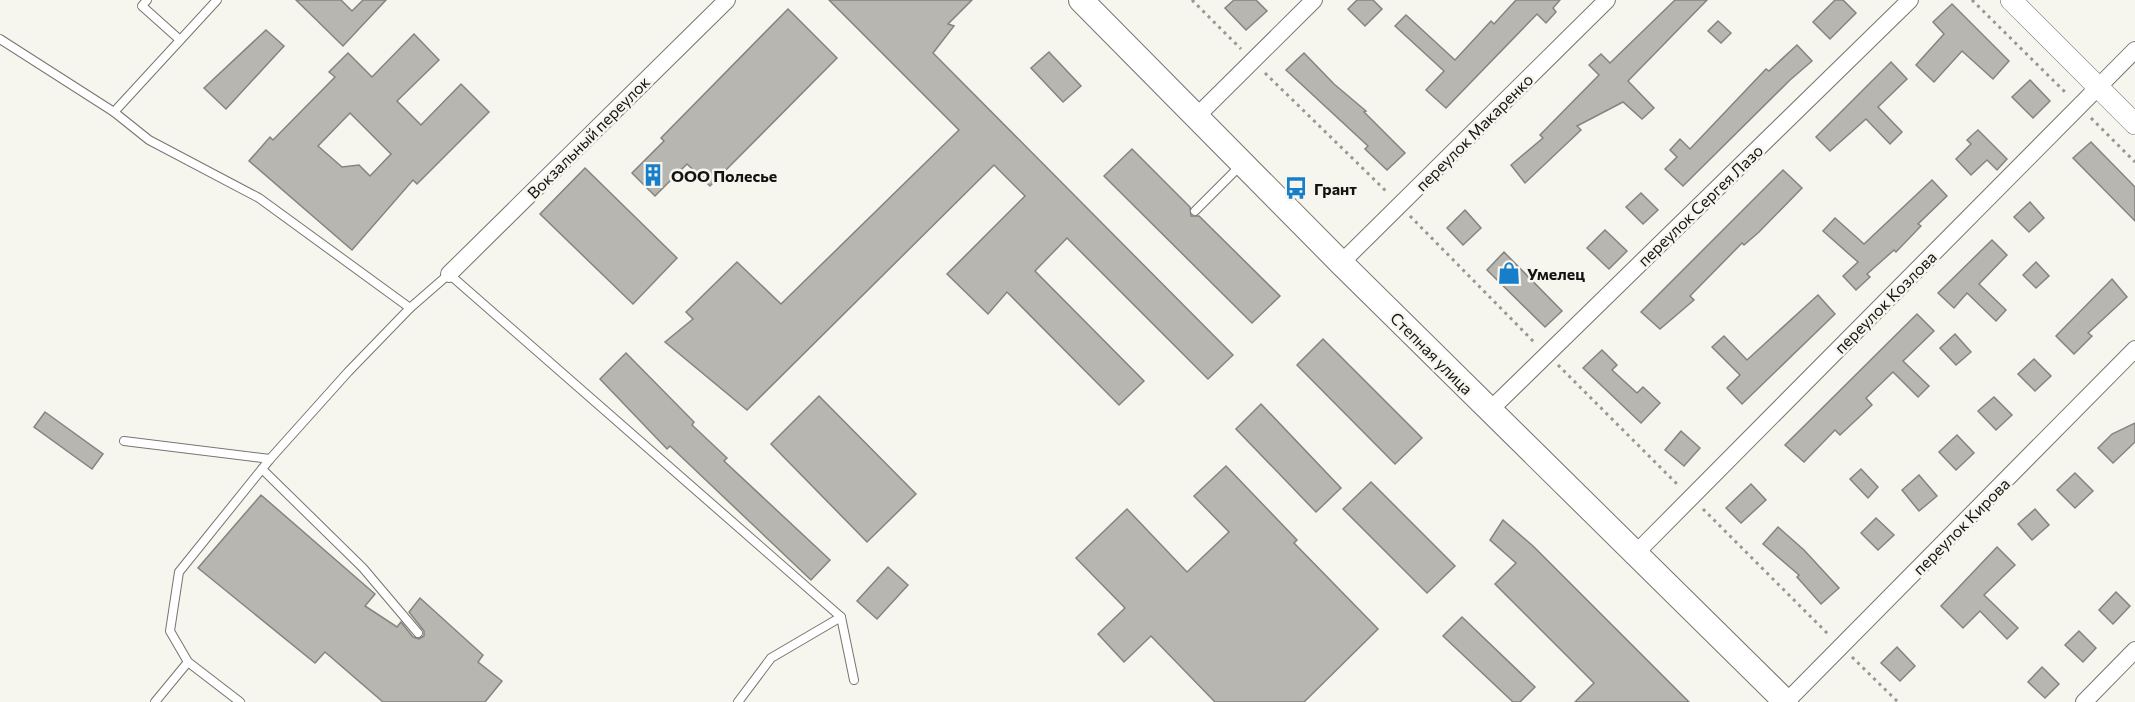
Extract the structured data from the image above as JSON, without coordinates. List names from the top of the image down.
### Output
{
  "streets": {
    "main road": ["Степная улица"],
    "street": [
      "переулок Макаренко",
      "Вокзальный переулок",
      "переулок Сергея Лазо",
      "переулок Козлова",
      "переулок Кирова"
    ]
  },
  "crossings": [
    ["переулок Макаренко", "Степная улица"],
    ["переулок Сергея Лазо", "Степная улица"],
    ["переулок Козлова", "Степная улица"],
    ["Степная улица", "переулок Кирова"]
  ],
  "places": {
    "building": ["ООО Полесье"],
    "bus stop": ["Грант"],
    "shop": ["Умелец"]
  }
}
